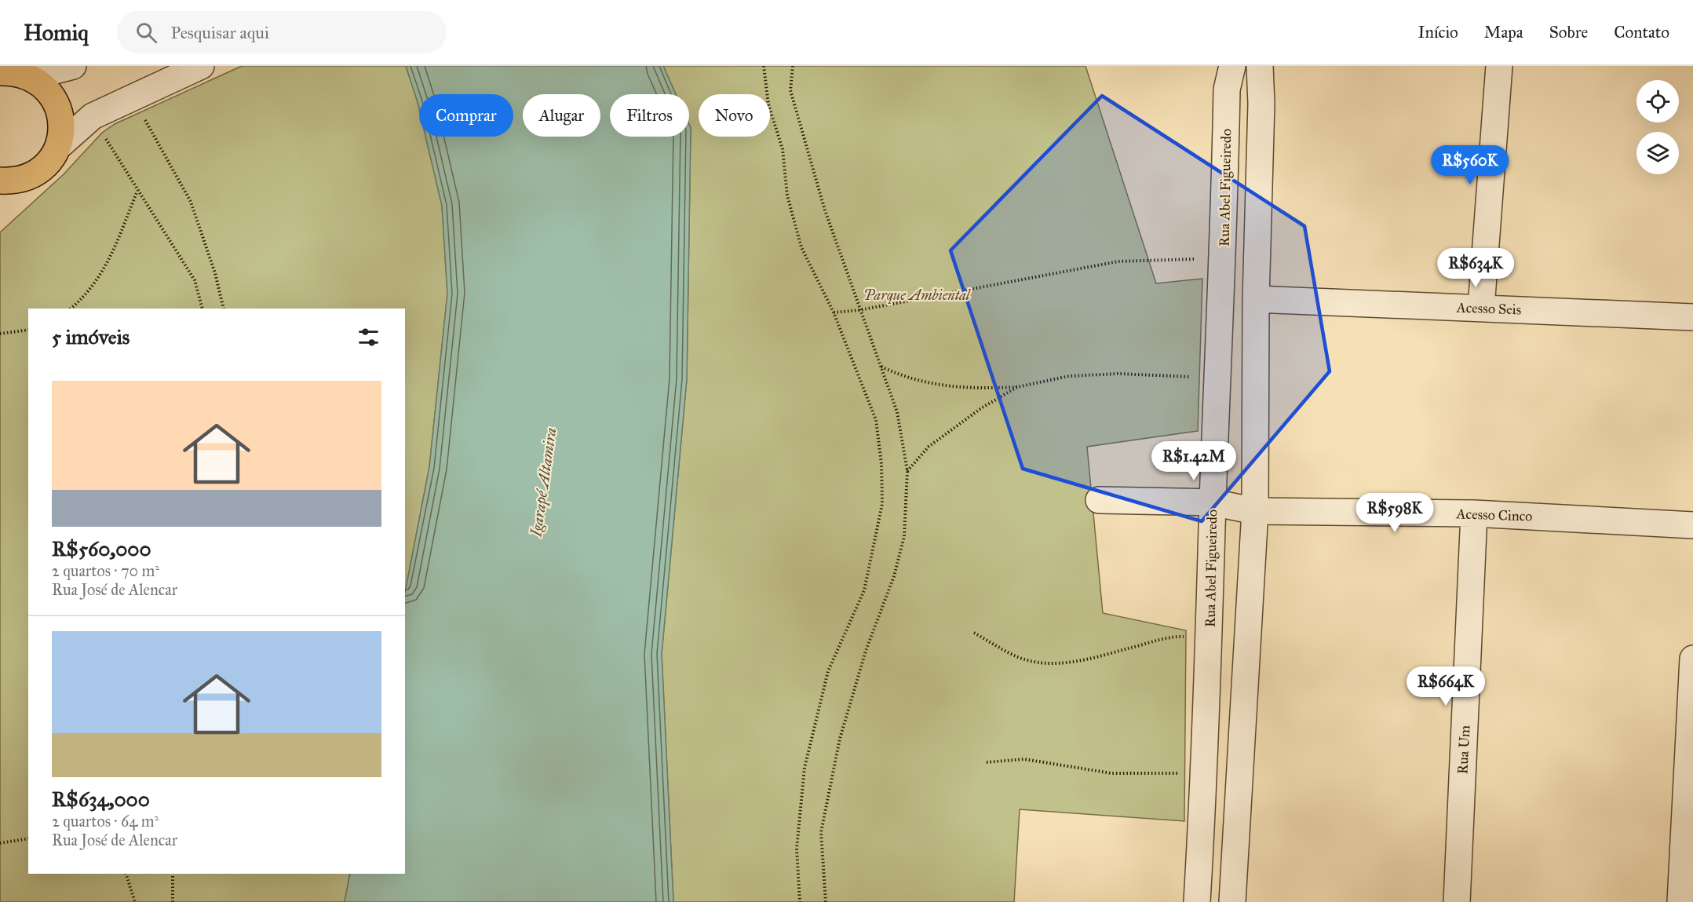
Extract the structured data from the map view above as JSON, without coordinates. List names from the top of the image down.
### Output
{
  "streets": {
    "street": [
      "Rua Abel Figueiredo",
      "Acesso Seis",
      "Acesso Cinco",
      "Rua Um"
    ]
  },
  "crossings": [
    ["Rua Abel Figueiredo", "Acesso Cinco"],
    ["Acesso Cinco", "Rua Um"]
  ],
  "water": ["Igarapé Altamira"],
  "parks": ["Parque Ambiental"],
  "page": {
    "header": "Homiq",
    "search": "Pesquisar aqui",
    "nav": [
      "Início",
      "Mapa",
      "Sobre",
      "Contato"
    ],
    "chip": [
      "Comprar",
      "Alugar",
      "Filtros",
      "Novo"
    ],
    "price": [
      "R$560K",
      "R$634K",
      "R$1.42M",
      "R$598K",
      "R$664K"
    ],
    "heading": "5 imóveis",
    "list": [
      {
        "name": "R$560,000",
        "note": "2 quartos · 70 m² · Rua José de Alencar"
      },
      {
        "name": "R$634,000",
        "note": "2 quartos · 64 m² · Rua José de Alencar"
      }
    ]
  }
}
